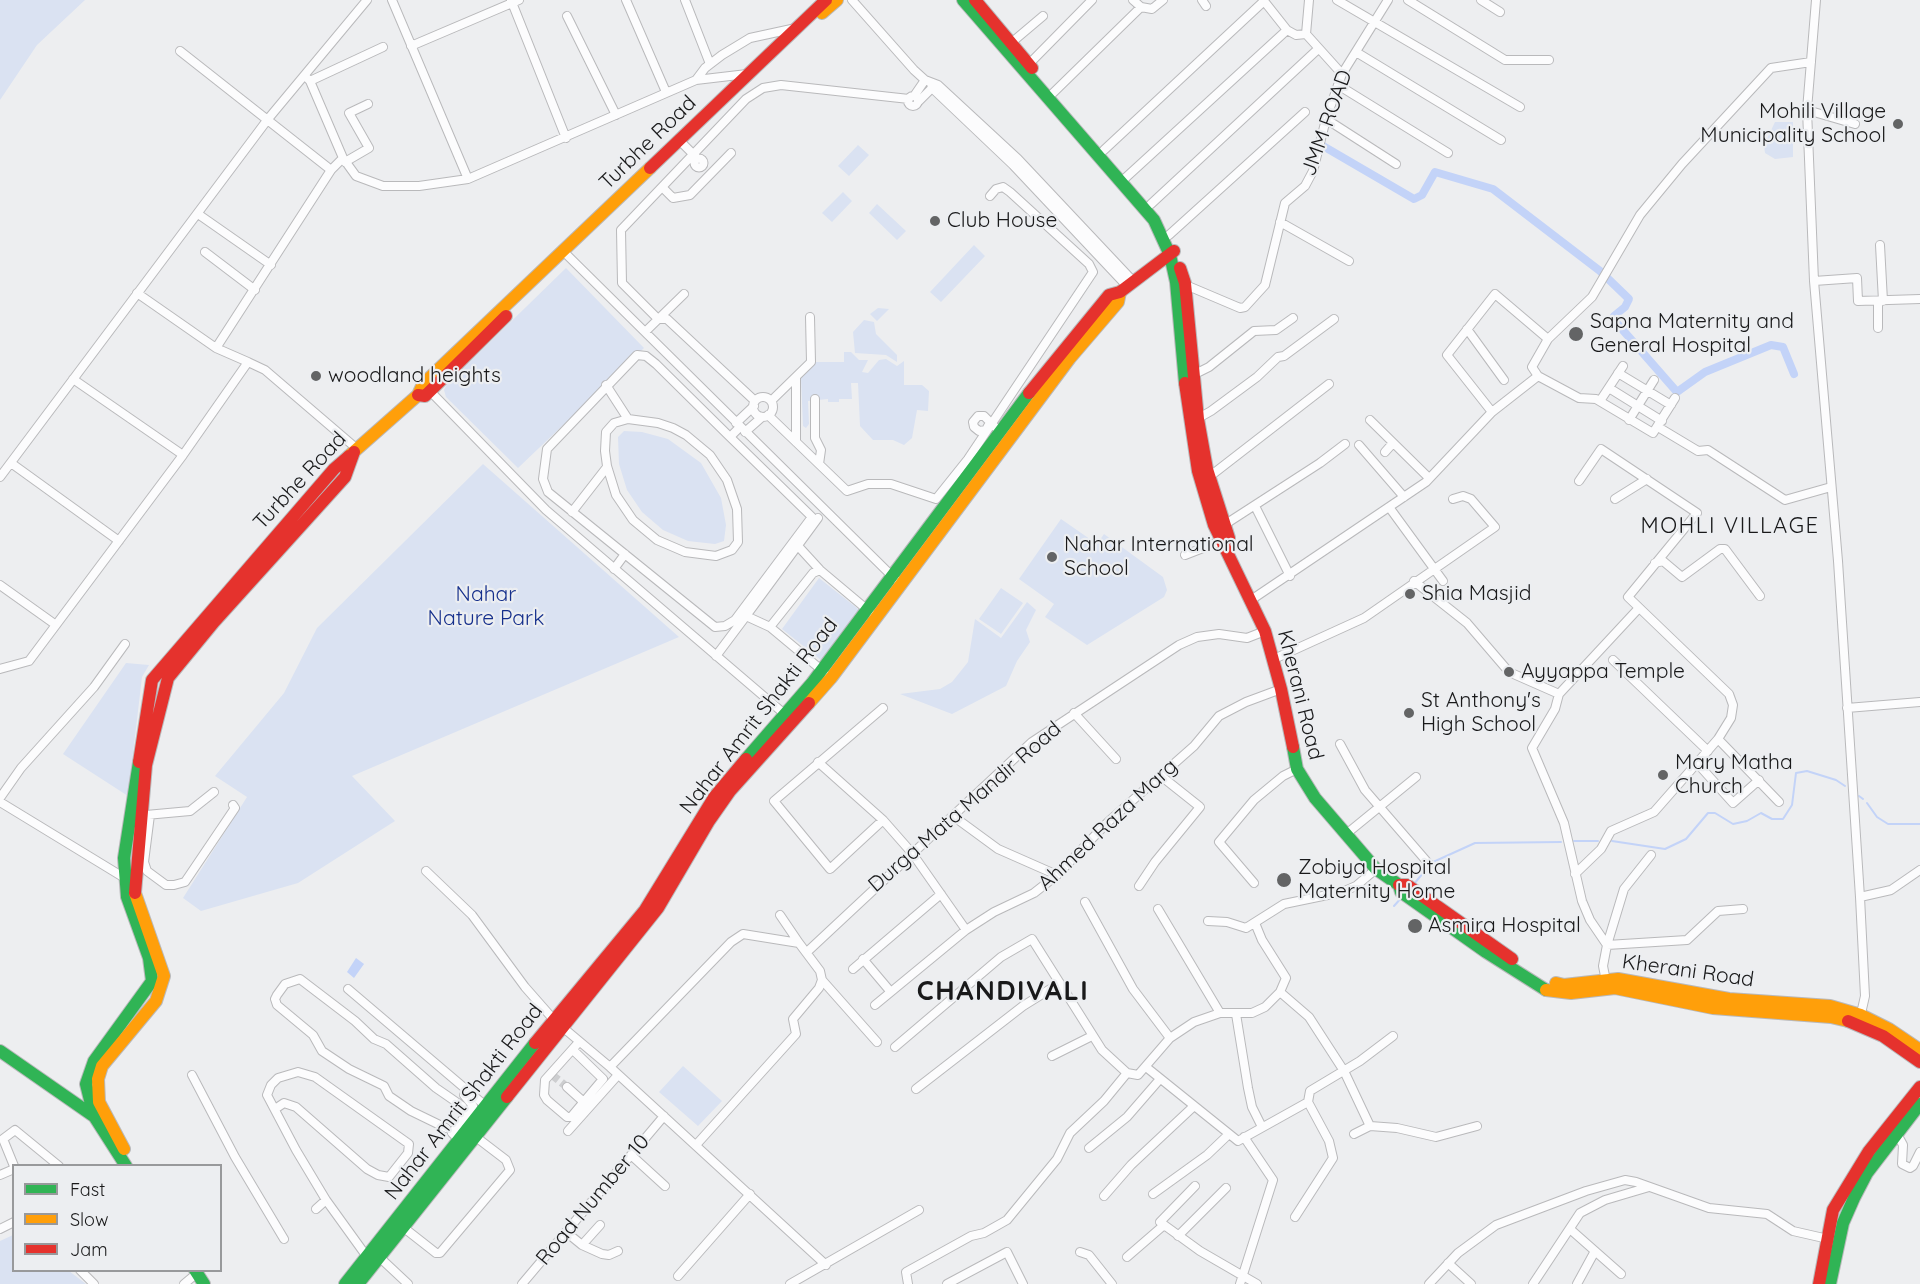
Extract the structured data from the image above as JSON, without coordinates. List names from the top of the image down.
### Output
{
  "streets": {
    "street": [
      "JMM ROAD",
      "Turbhe Road",
      "Kherani Road",
      "Nahar Amrit Shakti Road",
      "Durga Mata Mandir Road",
      "Ahmed Raza Marg",
      "Road Number 10"
    ]
  },
  "crossings": [
    ["JMM ROAD", "Kherani Road"],
    ["Kherani Road", "Nahar Amrit Shakti Road"],
    ["Kherani Road", "Durga Mata Mandir Road"],
    ["Kherani Road", "Ahmed Raza Marg"]
  ],
  "districts": ["MOHLI VILLAGE", "CHANDIVALI"],
  "parks": ["Nahar Nature Park"],
  "places": [
    "Mohili Village Municipality School",
    "Club House",
    "Sapna Maternity and General Hospital",
    "woodland heights",
    "Nahar International School",
    "Shia Masjid",
    "Ayyappa Temple",
    "St Anthony's High School",
    "Mary Matha Church",
    "Zobiya Hospital Maternity Home",
    "Asmira Hospital"
  ],
  "legend": ["Fast", "Slow", "Jam"]
}
